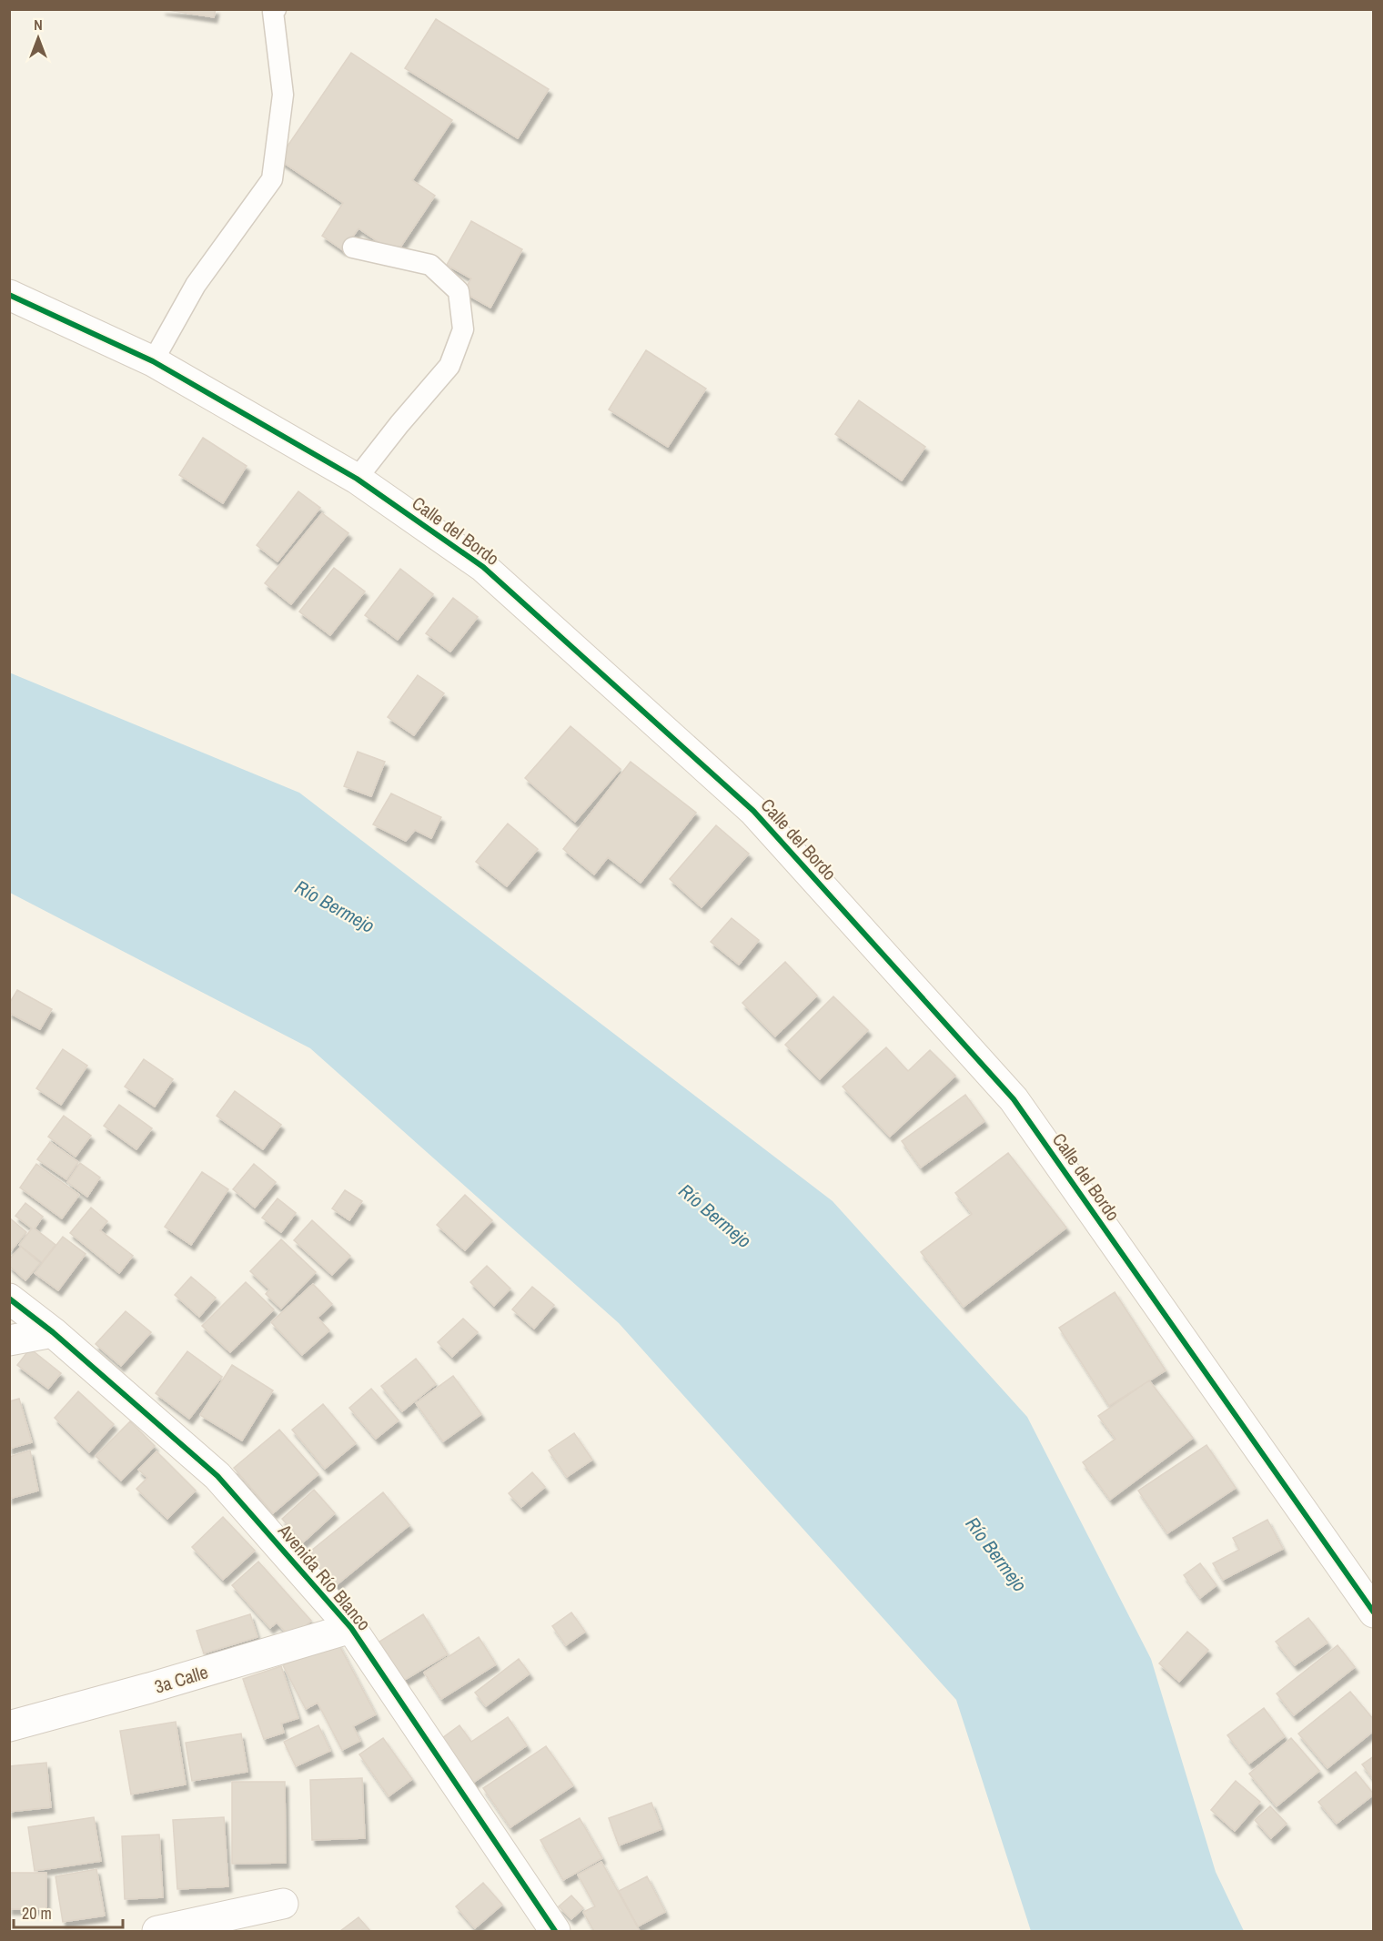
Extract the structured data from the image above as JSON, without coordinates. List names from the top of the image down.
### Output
{
  "streets": {
    "street": ["Calle del Bordo", "Avenida Río Blanco", "3a Calle"]
  },
  "crossings": [
    ["Avenida Río Blanco", "3a Calle"]
  ],
  "water": ["Río Bermejo"],
  "scale_bar": "20 m",
  "north": "top"
}
